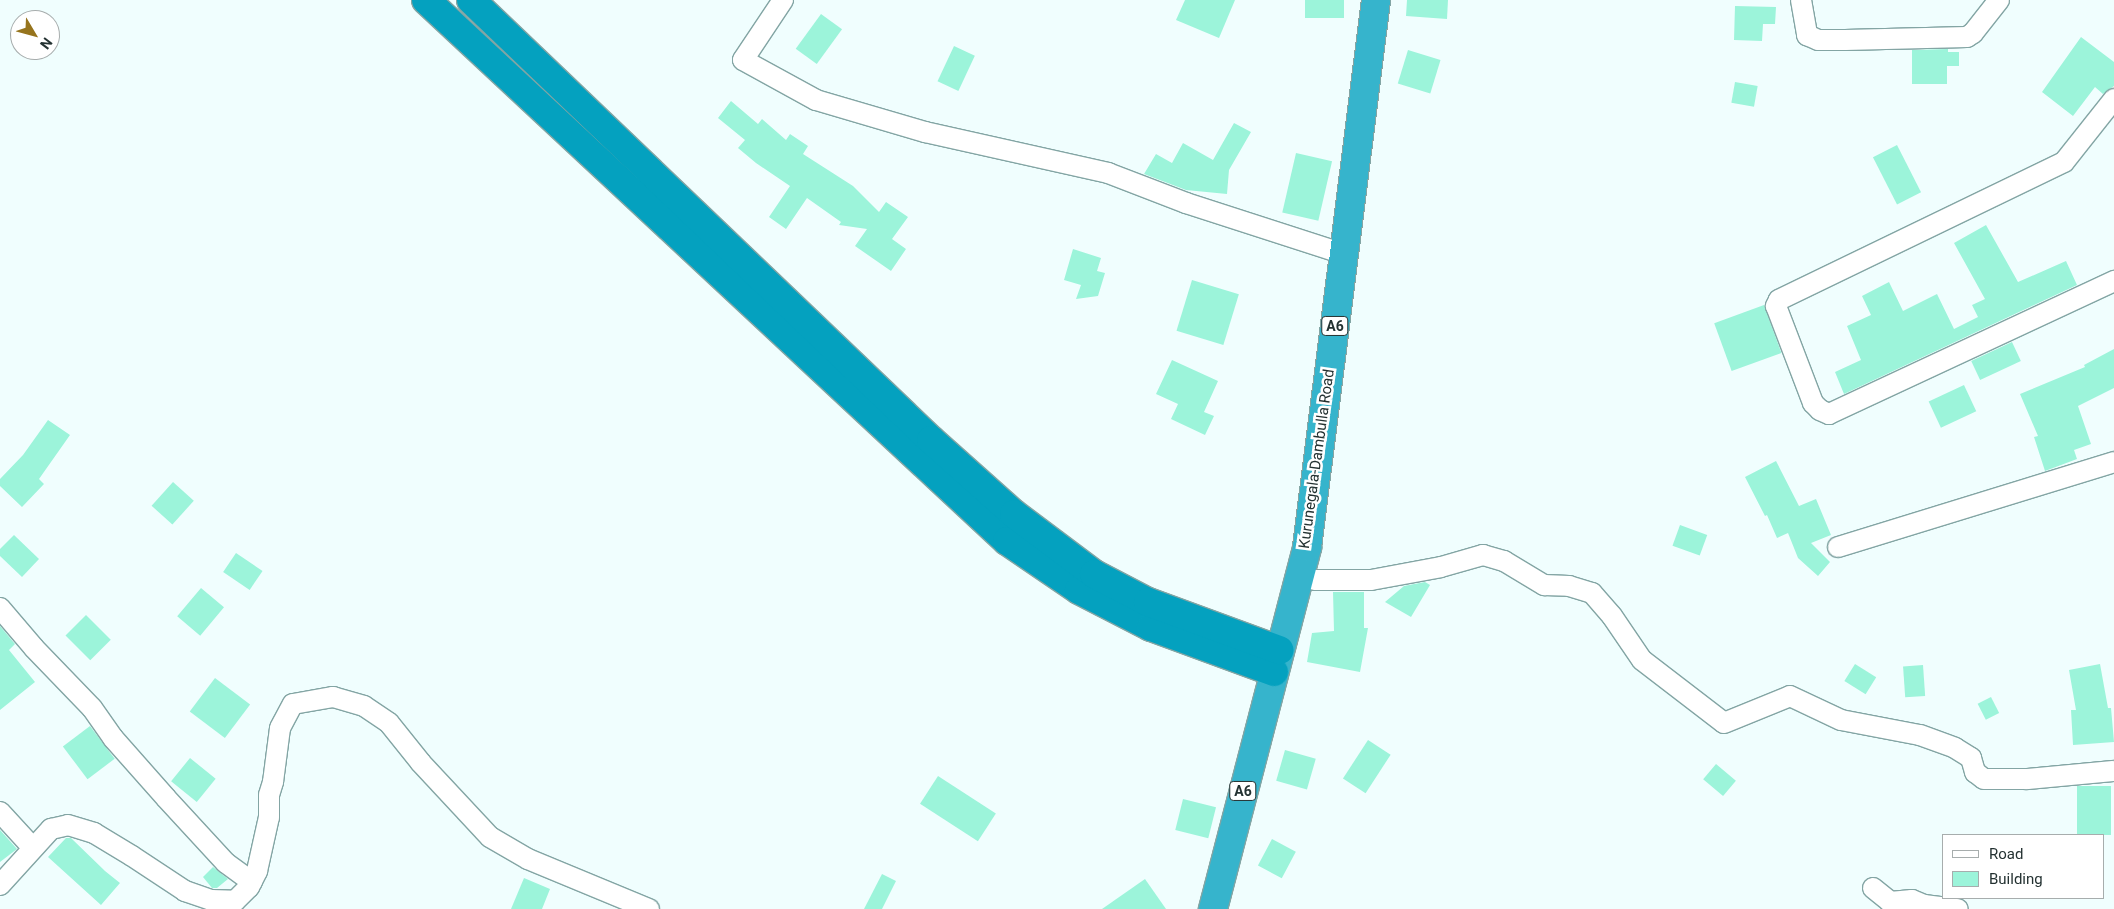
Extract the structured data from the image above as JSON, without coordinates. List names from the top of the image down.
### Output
{
  "streets": {
    "highway": ["A6", "Kurunegala-Dambulla Road"]
  },
  "legend": ["Road", "Building"],
  "north": "bottom right"
}
